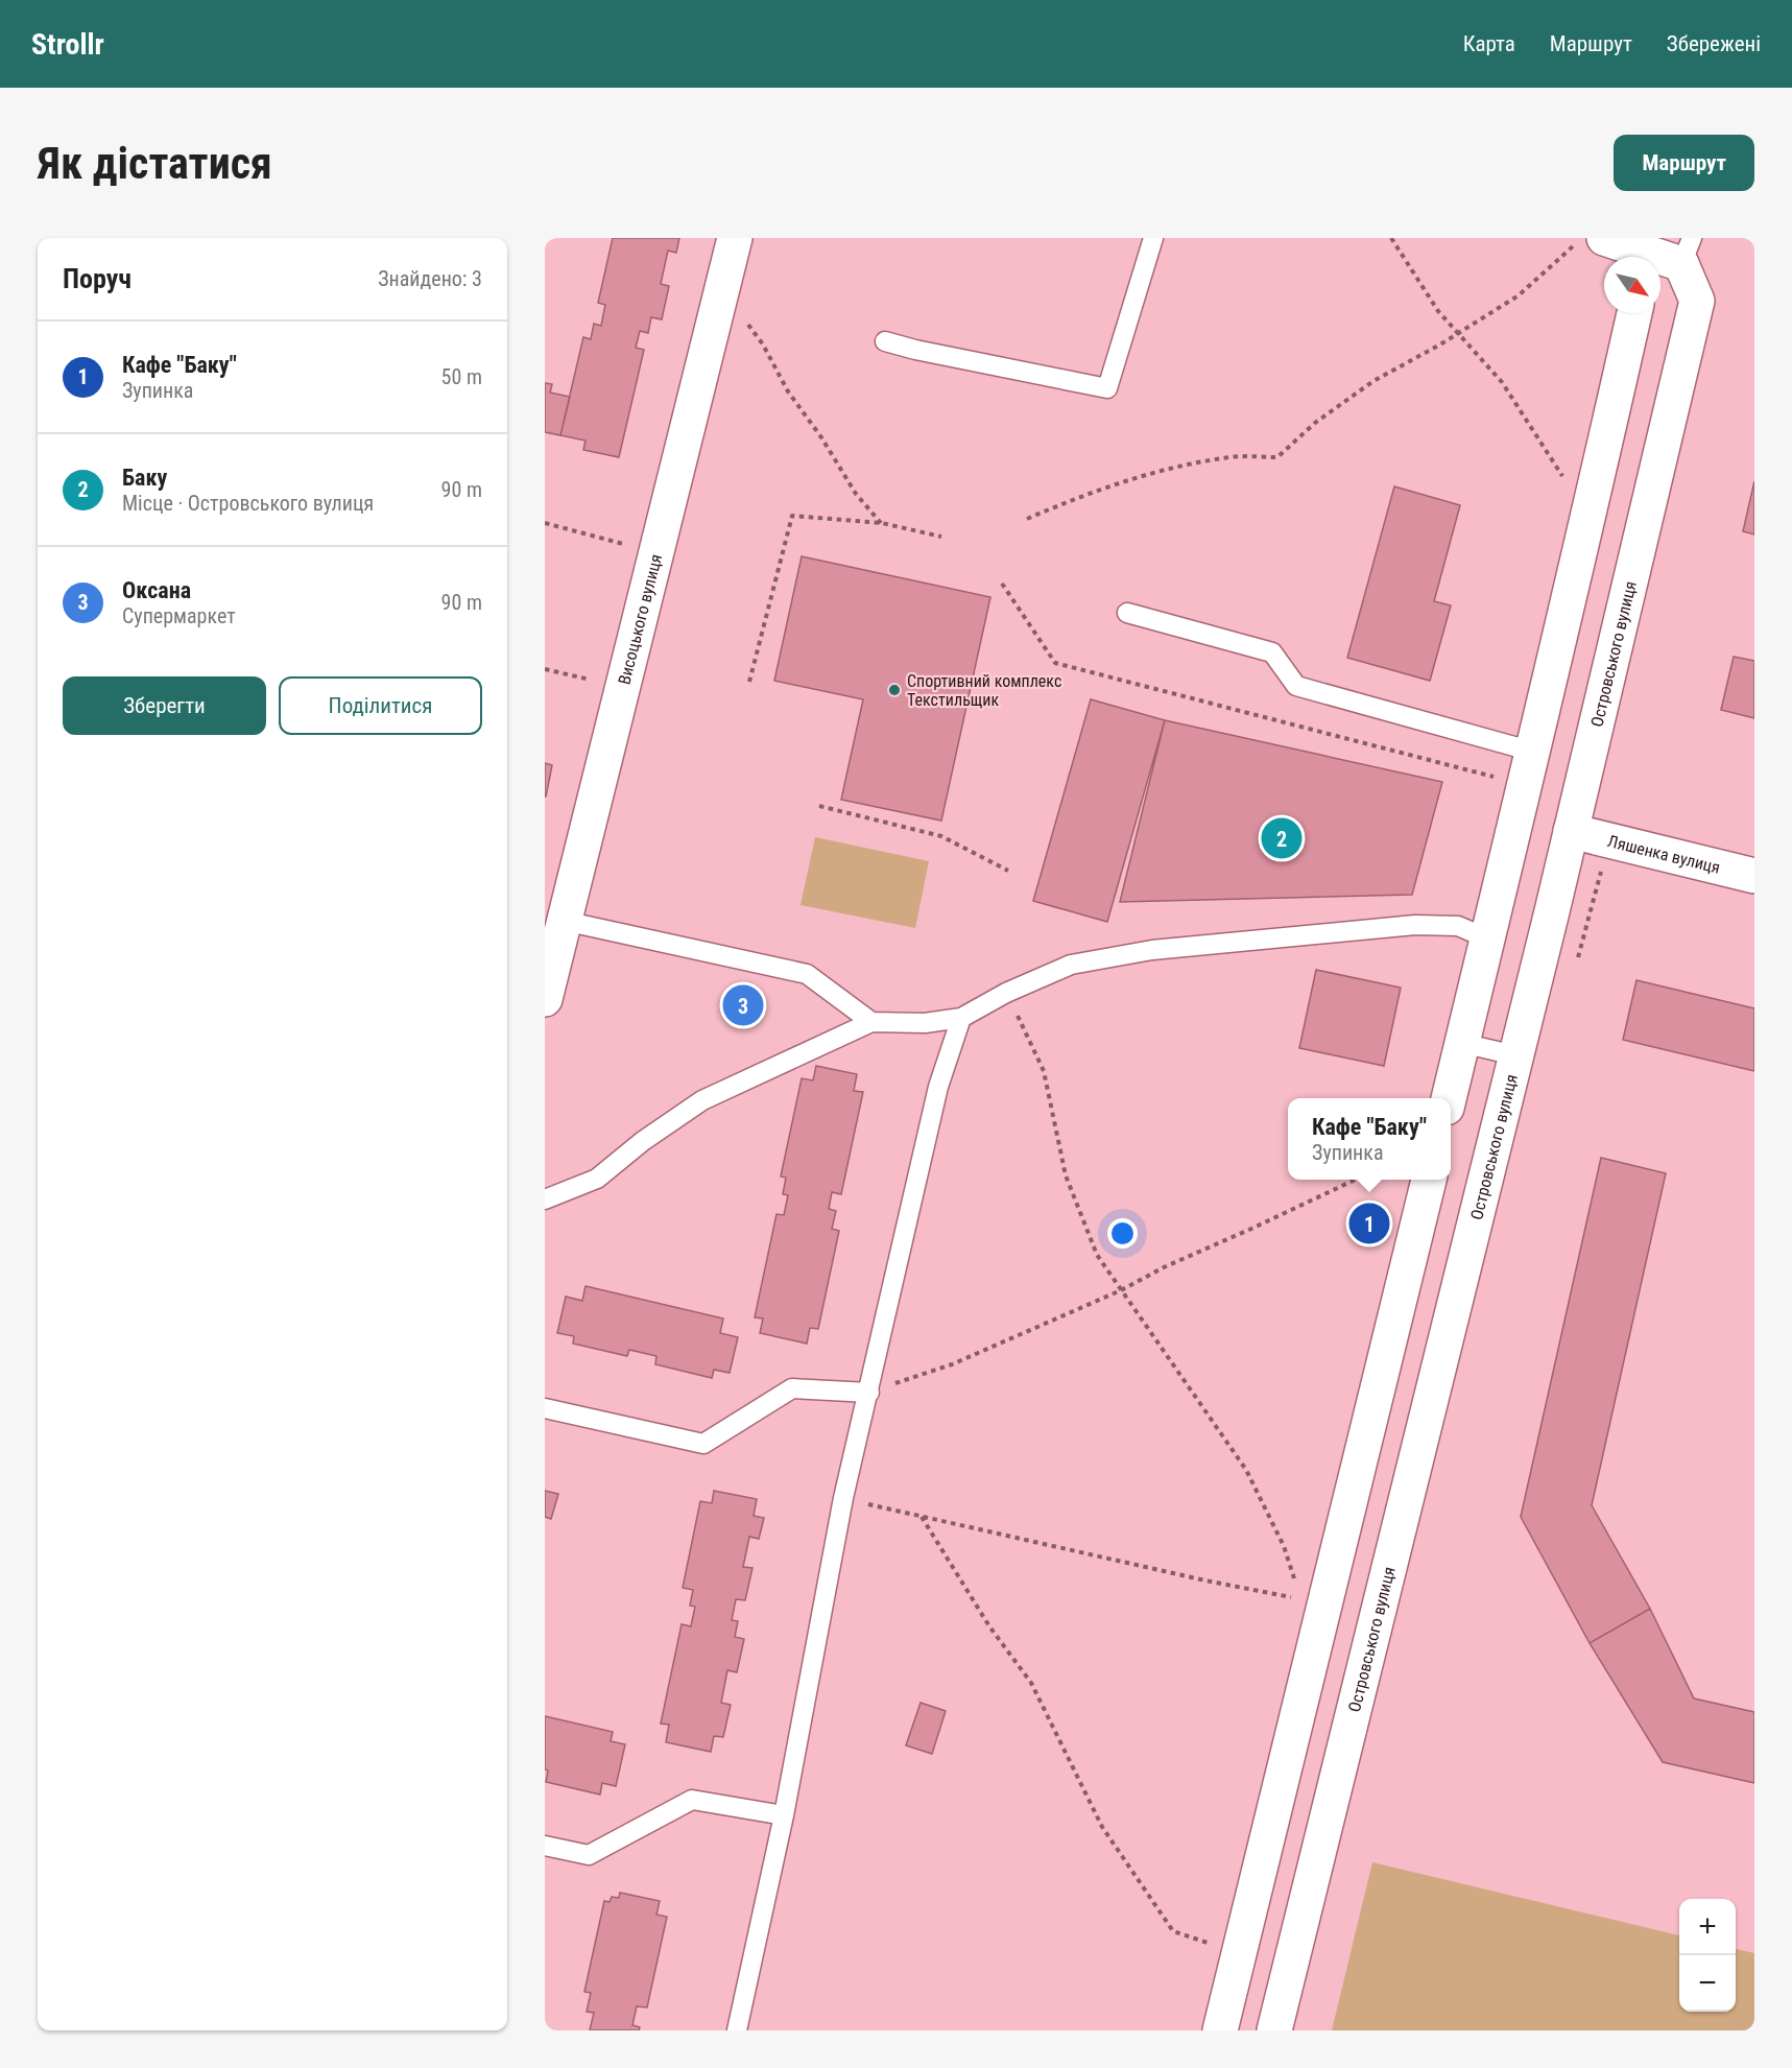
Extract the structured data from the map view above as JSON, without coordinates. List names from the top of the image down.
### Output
{
  "streets": {
    "street": ["Висоцького вулиця", "Островського вулиця", "Ляшенка вулиця"]
  },
  "crossings": [
    ["Островського вулиця", "Ляшенка вулиця"]
  ],
  "places": ["Спортивний комплекс Текстильщик"],
  "north": "bottom right",
  "page": {
    "header": "Strollr",
    "nav": ["Карта", "Маршрут", "Збережені"],
    "buttons": [
      "Маршрут",
      ["Зберегти", "Поділитися"]
    ],
    "title": "Як дістатися",
    "heading": ["Поруч", "Знайдено: 3"],
    "list": [
      {
        "mark": "1",
        "name": "Кафе \"Баку\"",
        "note": "Зупинка",
        "value": "50 m"
      },
      {
        "mark": "2",
        "name": "Баку",
        "note": "Місце · Островського вулиця",
        "value": "90 m"
      },
      {
        "mark": "3",
        "name": "Оксана",
        "note": "Супермаркет",
        "value": "90 m"
      }
    ],
    "pins": ["2", "3", "1"],
    "popup": ["Кафе \"Баку\"", "Зупинка"],
    "map_buttons": ["+", "−"]
  }
}
